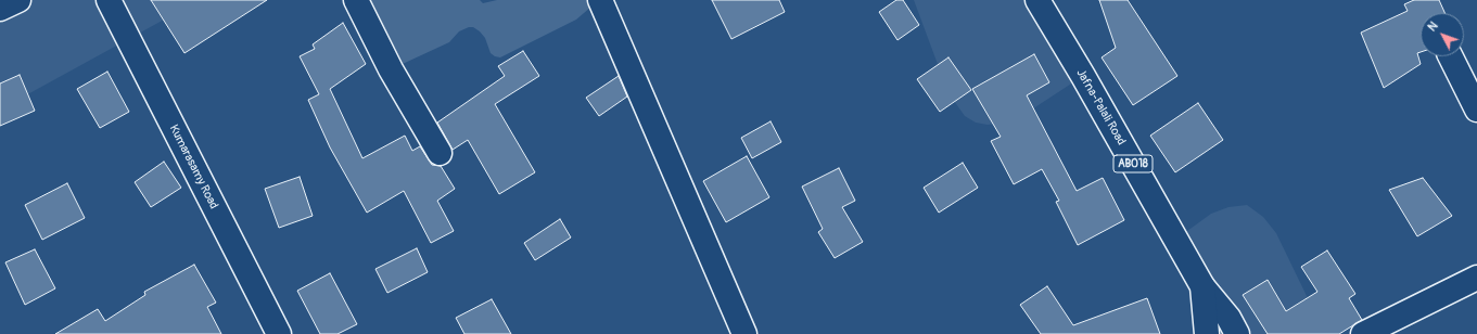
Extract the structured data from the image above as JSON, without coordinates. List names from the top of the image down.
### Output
{
  "streets": {
    "street": ["Jafna-Palali Road", "AB018", "Kumarasamy Road"]
  },
  "north": "top left"
}
